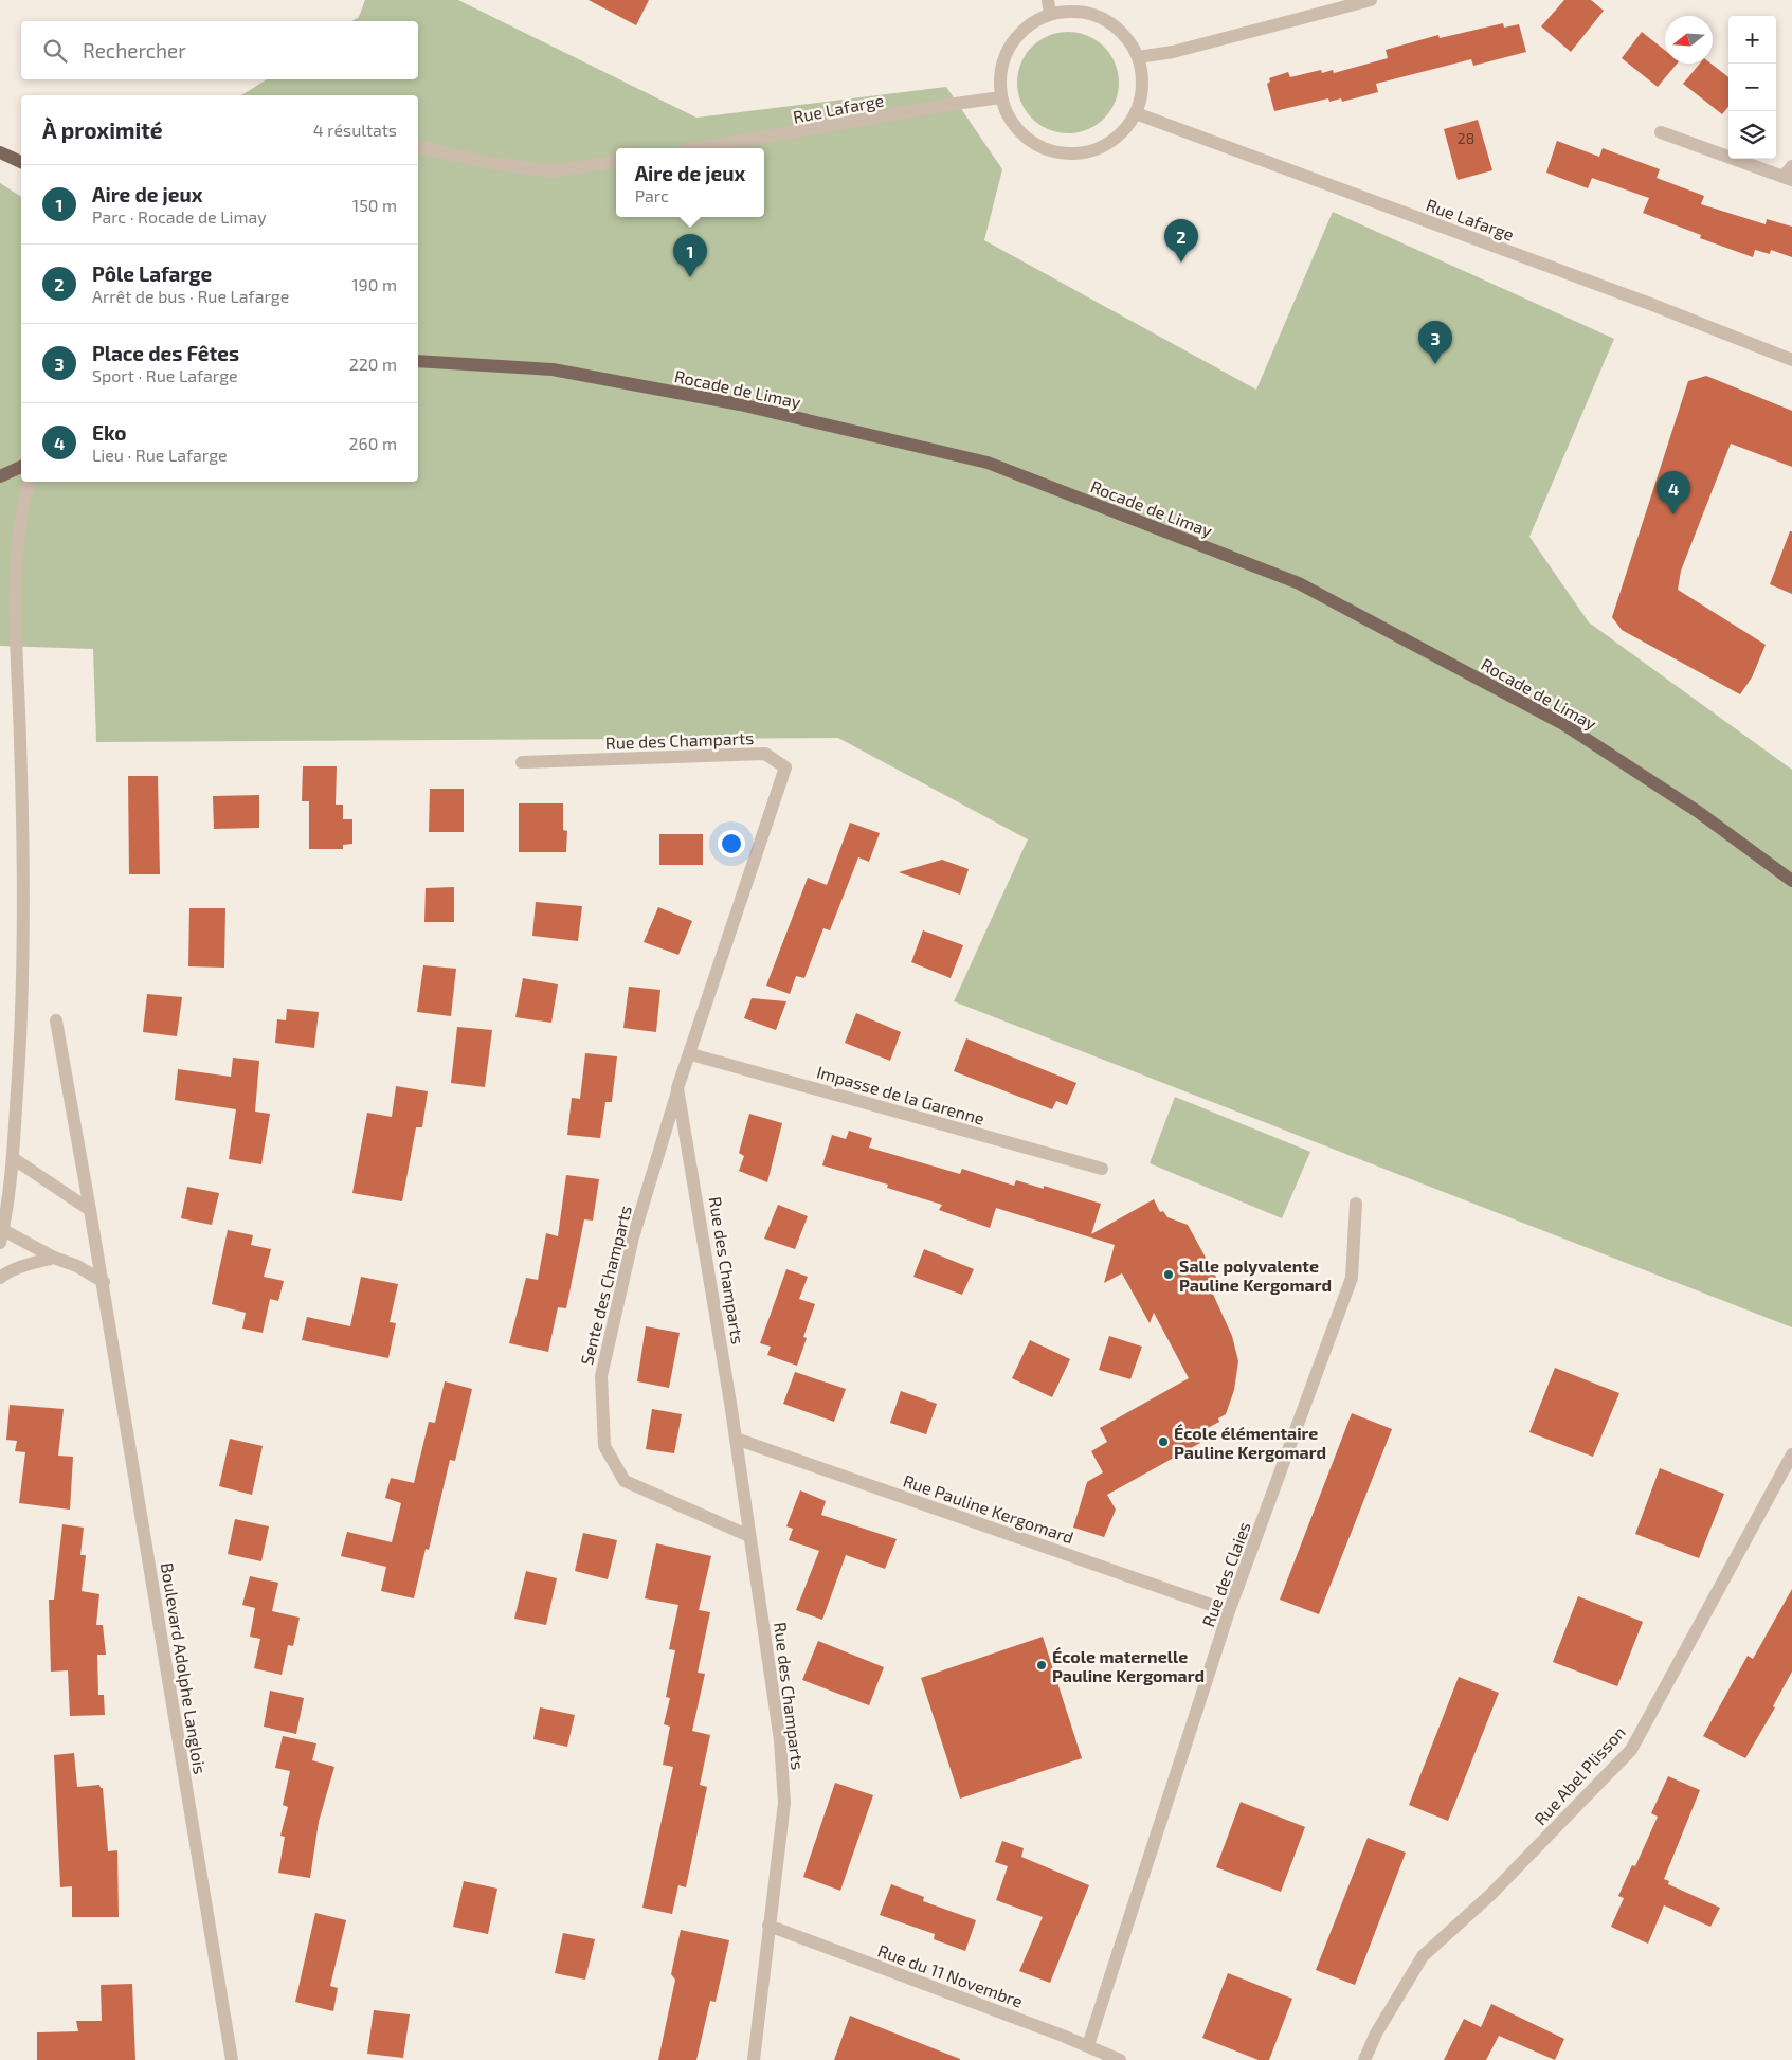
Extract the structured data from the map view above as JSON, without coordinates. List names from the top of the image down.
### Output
{
  "streets": {
    "main road": ["Rocade de Limay"],
    "street": [
      "Rue Lafarge",
      "Rue des Champarts",
      "Impasse de la Garenne",
      "Sente des Champarts",
      "Rue Pauline Kergomard",
      "Rue des Claies",
      "Boulevard Adolphe Langlois",
      "Rue Abel Plisson",
      "Rue du 11 Novembre"
    ]
  },
  "crossings": [
    ["Rue des Champarts", "Impasse de la Garenne"],
    ["Rue des Champarts", "Sente des Champarts"],
    ["Rue des Champarts", "Rue Pauline Kergomard"],
    ["Rue des Champarts", "Rue du 11 Novembre"],
    ["Rue Pauline Kergomard", "Rue des Claies"],
    ["Rue des Claies", "Rue du 11 Novembre"]
  ],
  "places": ["Salle polyvalente Pauline Kergomard", "École élémentaire Pauline Kergomard", "École maternelle Pauline Kergomard"],
  "house_numbers": ["28"],
  "north": "left",
  "page": {
    "map_buttons": ["+", "−"],
    "search": "Rechercher",
    "heading": ["À proximité", "4 résultats"],
    "popup": ["Aire de jeux", "Parc"],
    "list": [
      {
        "mark": "1",
        "name": "Aire de jeux",
        "note": "Parc · Rocade de Limay",
        "value": "150 m"
      },
      {
        "mark": "2",
        "name": "Pôle Lafarge",
        "note": "Arrêt de bus · Rue Lafarge",
        "value": "190 m"
      },
      {
        "mark": "3",
        "name": "Place des Fêtes",
        "note": "Sport · Rue Lafarge",
        "value": "220 m"
      },
      {
        "mark": "4",
        "name": "Eko",
        "note": "Lieu · Rue Lafarge",
        "value": "260 m"
      }
    ],
    "pins": [
      "2",
      "1",
      "3",
      "4"
    ]
  }
}
